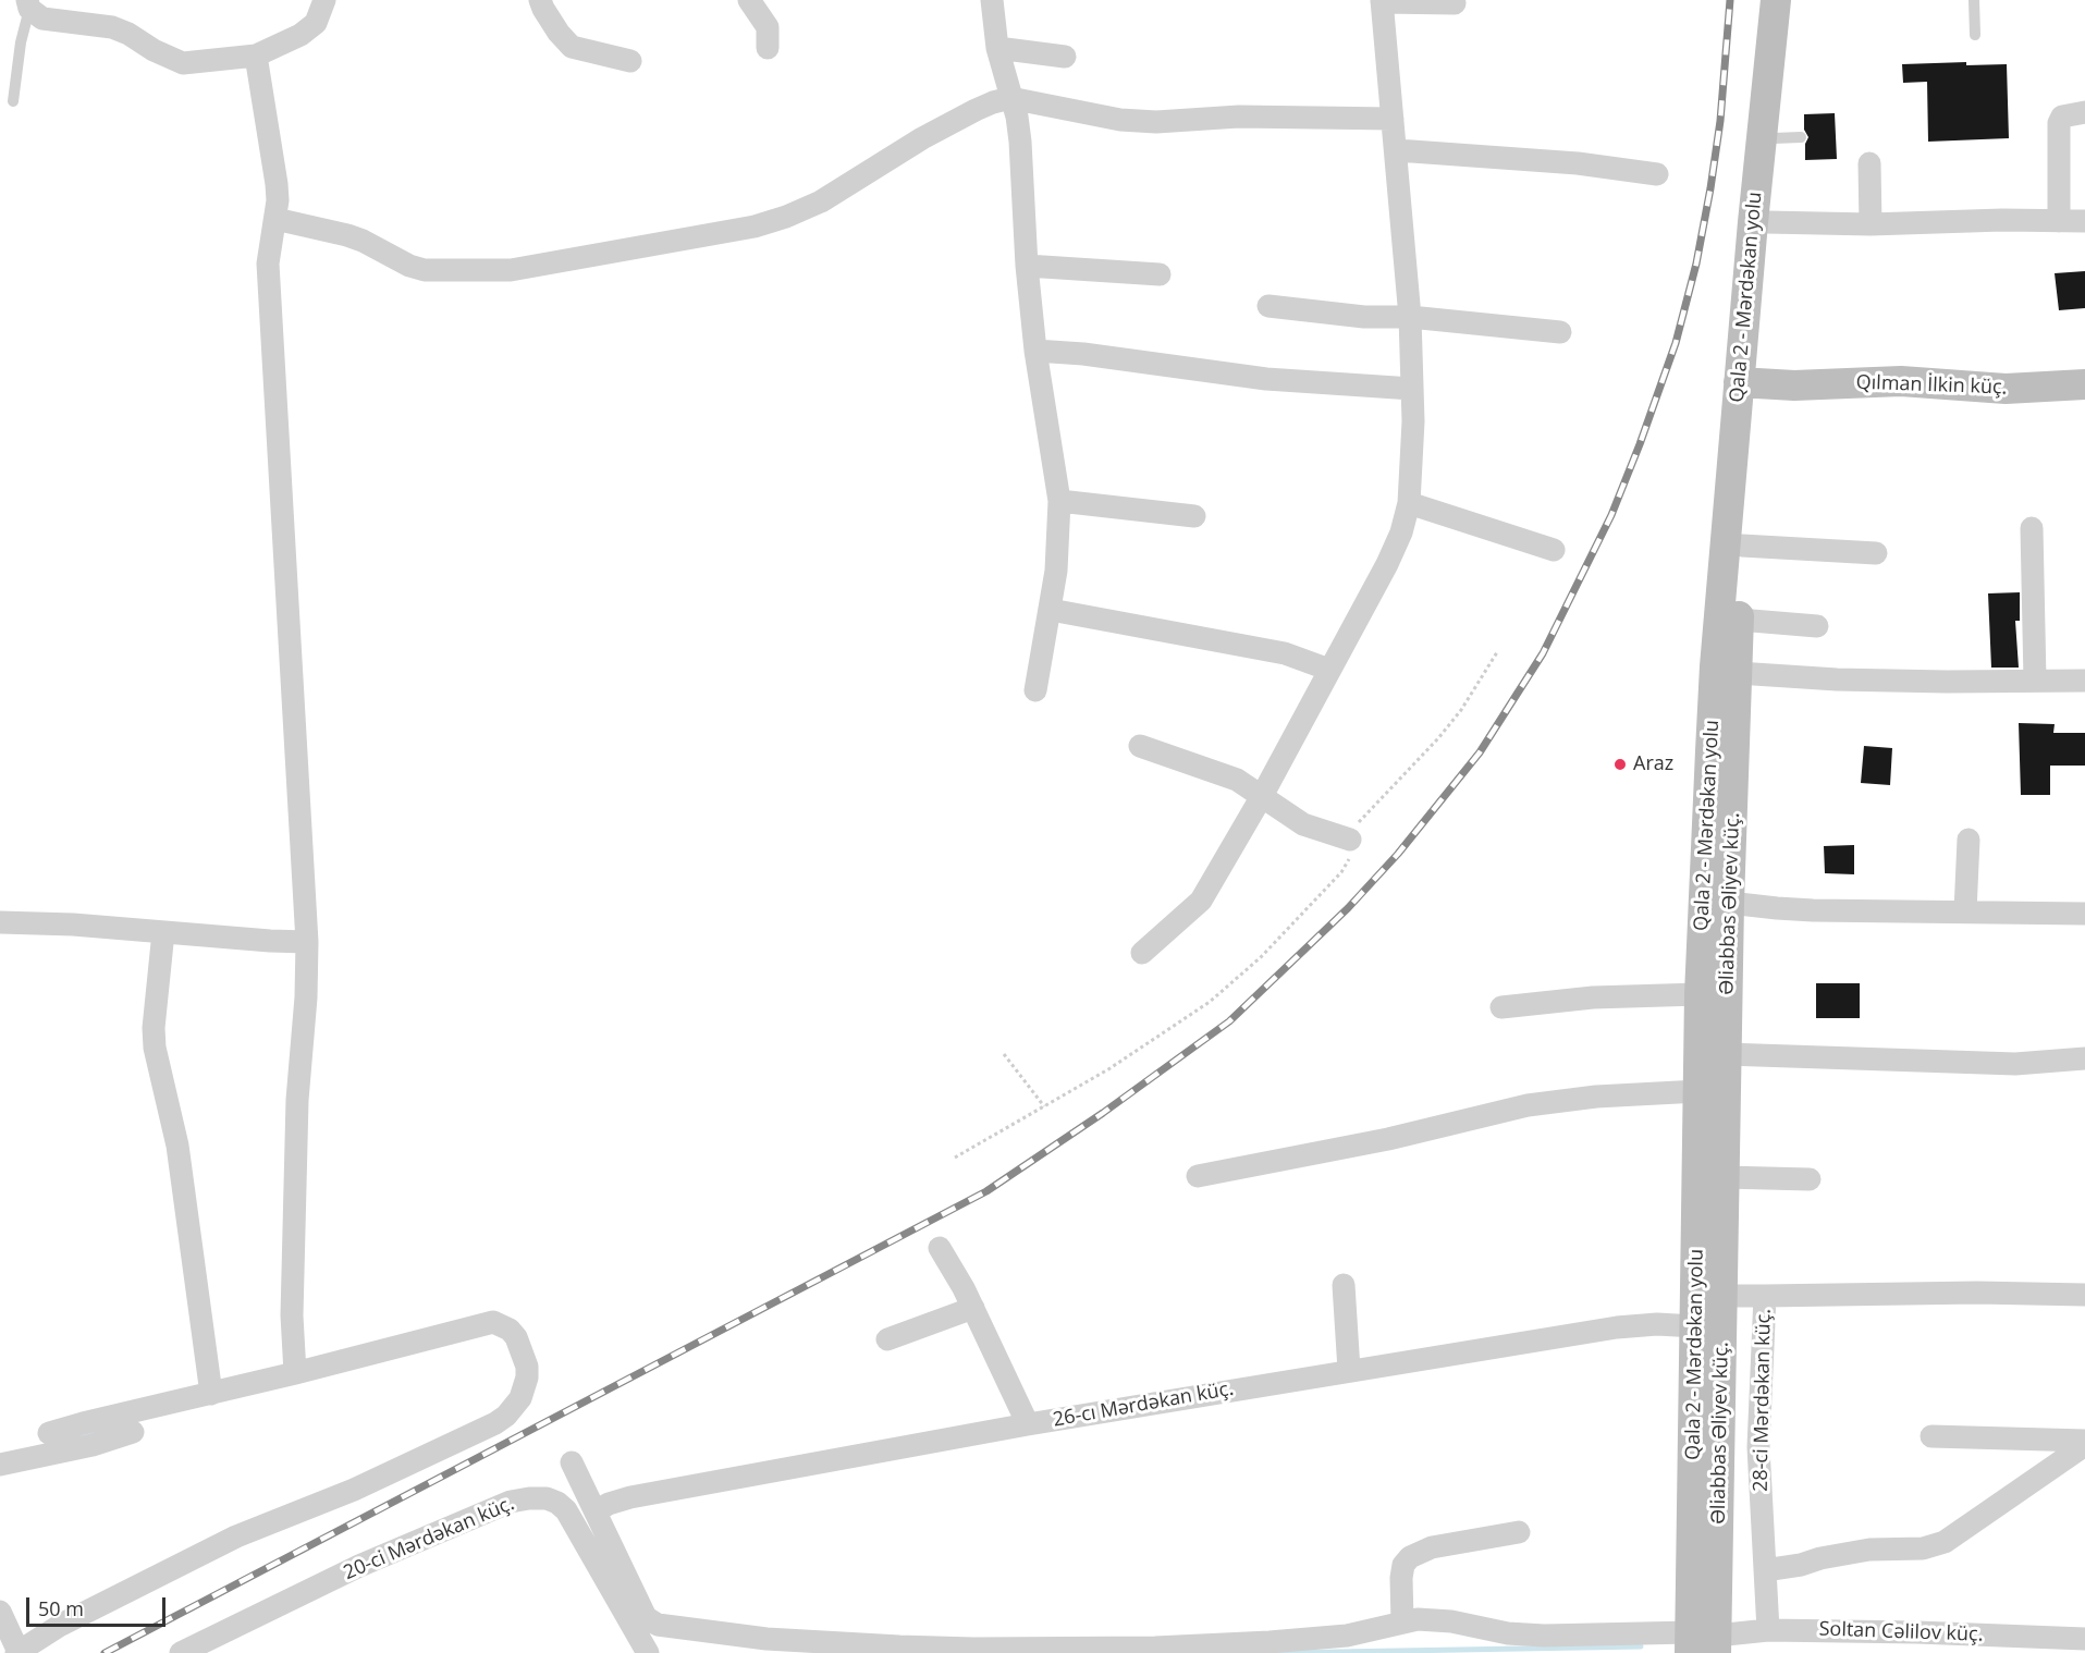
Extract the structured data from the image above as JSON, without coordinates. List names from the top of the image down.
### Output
{
  "streets": {
    "main road": ["Qala 2 - Mərdəkan yolu", "Qılman İlkin küç.", "Əliabbas Əliyev küç."],
    "street": [
      "28-ci Mərdəkan küç.",
      "26-cı Mərdəkan küç.",
      "20-ci Mərdəkan küç.",
      "Soltan Cəlilov küç."
    ]
  },
  "crossings": [
    ["Qala 2 - Mərdəkan yolu", "Qılman İlkin küç."],
    ["Qala 2 - Mərdəkan yolu", "Əliabbas Əliyev küç."],
    ["Qala 2 - Mərdəkan yolu", "26-cı Mərdəkan küç."],
    ["Qılman İlkin küç.", "Əliabbas Əliyev küç."],
    ["Əliabbas Əliyev küç.", "26-cı Mərdəkan küç."],
    ["Əliabbas Əliyev küç.", "Soltan Cəlilov küç."],
    ["28-ci Mərdəkan küç.", "Soltan Cəlilov küç."],
    ["26-cı Mərdəkan küç.", "Soltan Cəlilov küç."]
  ],
  "places": ["Araz"],
  "scale_bar": "50 m"
}
